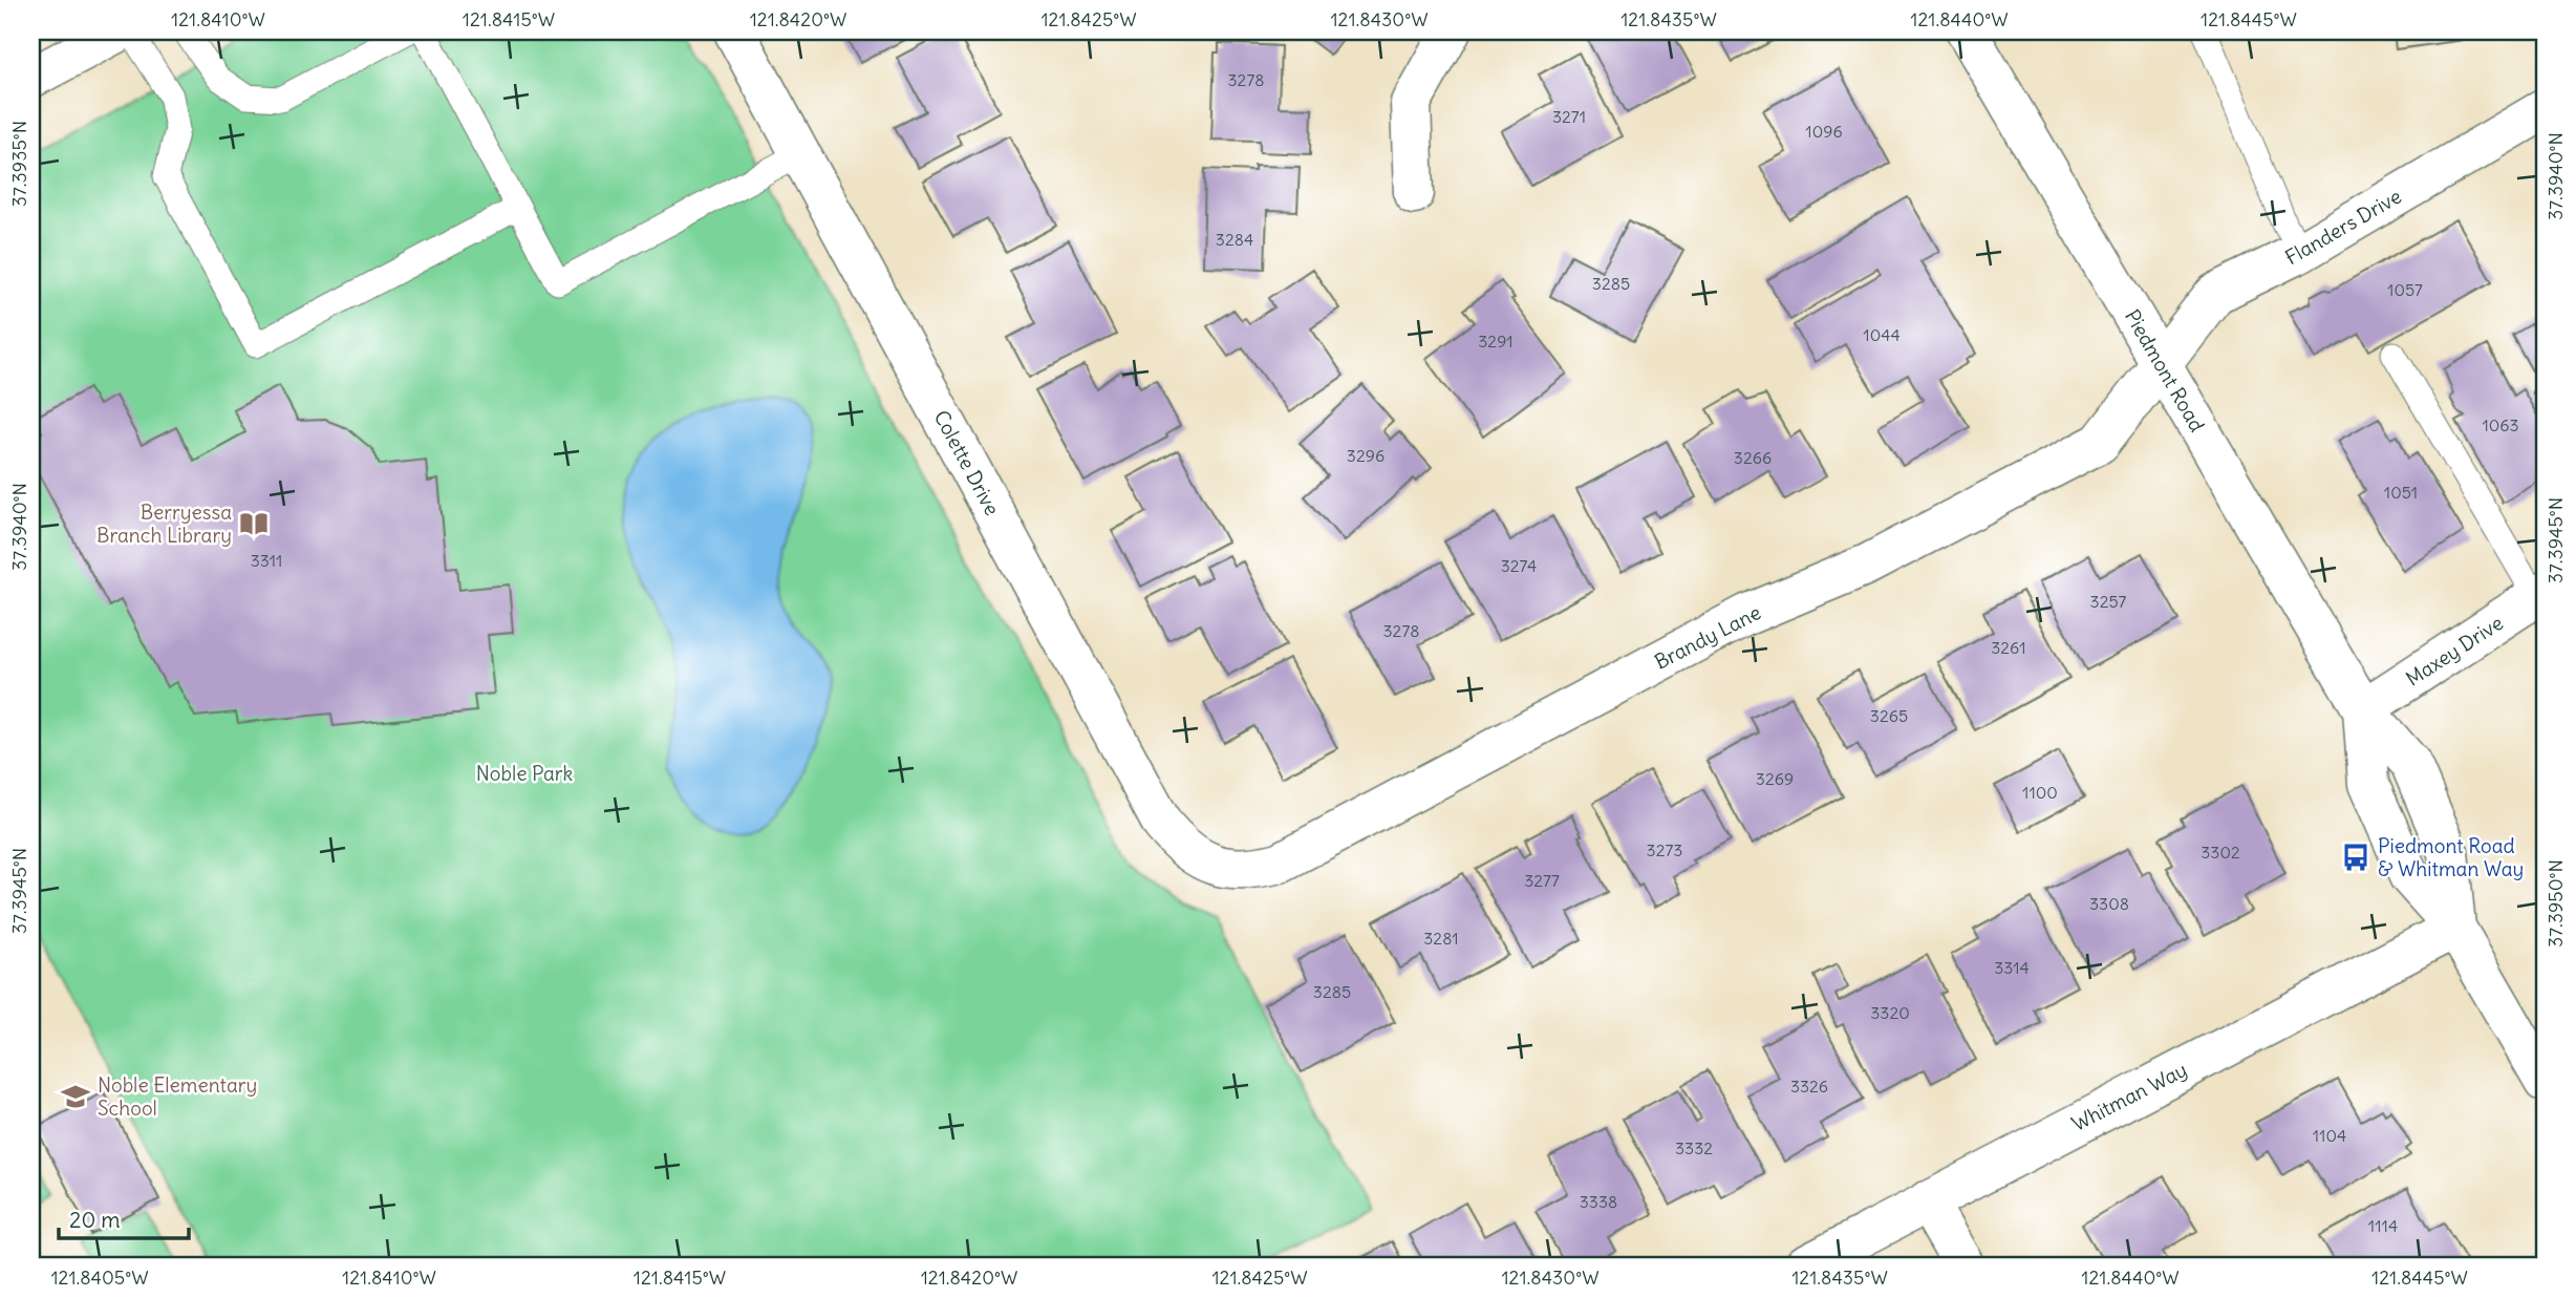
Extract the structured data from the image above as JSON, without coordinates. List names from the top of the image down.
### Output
{
  "streets": {
    "street": [
      "Flanders Drive",
      "Piedmont Road",
      "Colette Drive",
      "Brandy Lane",
      "Maxey Drive",
      "Whitman Way"
    ]
  },
  "crossings": [
    ["Flanders Drive", "Piedmont Road"],
    ["Flanders Drive", "Brandy Lane"],
    ["Piedmont Road", "Brandy Lane"],
    ["Piedmont Road", "Maxey Drive"],
    ["Piedmont Road", "Whitman Way"],
    ["Colette Drive", "Brandy Lane"]
  ],
  "parks": ["Noble Park"],
  "places": {
    "library": ["Berryessa Branch Library"],
    "bus stop": ["Piedmont Road & Whitman Way"],
    "school or university": ["Noble Elementary School"]
  },
  "house_numbers": [
    "3278",
    "3271",
    "1096",
    "3284",
    "3285",
    "1057",
    "1044",
    "3291",
    "1063",
    "3296",
    "3266",
    "1051",
    "3311",
    "3274",
    "3257",
    "3278",
    "3261",
    "3265",
    "3269",
    "1100",
    "3273",
    "3302",
    "3277",
    "3308",
    "3281",
    "3314",
    "3285",
    "3320",
    "3326",
    "1104",
    "3332",
    "3338",
    "1114"
  ],
  "scale_bar": "20 m",
  "coordinates": [
    "121.8410°W",
    "121.8415°W",
    "121.8420°W",
    "121.8425°W",
    "121.8430°W",
    "121.8435°W",
    "121.8440°W",
    "121.8445°W",
    "37.3935°N",
    "37.3940°N",
    "37.3945°N",
    "37.3950°N",
    "121.8405°W"
  ]
}
